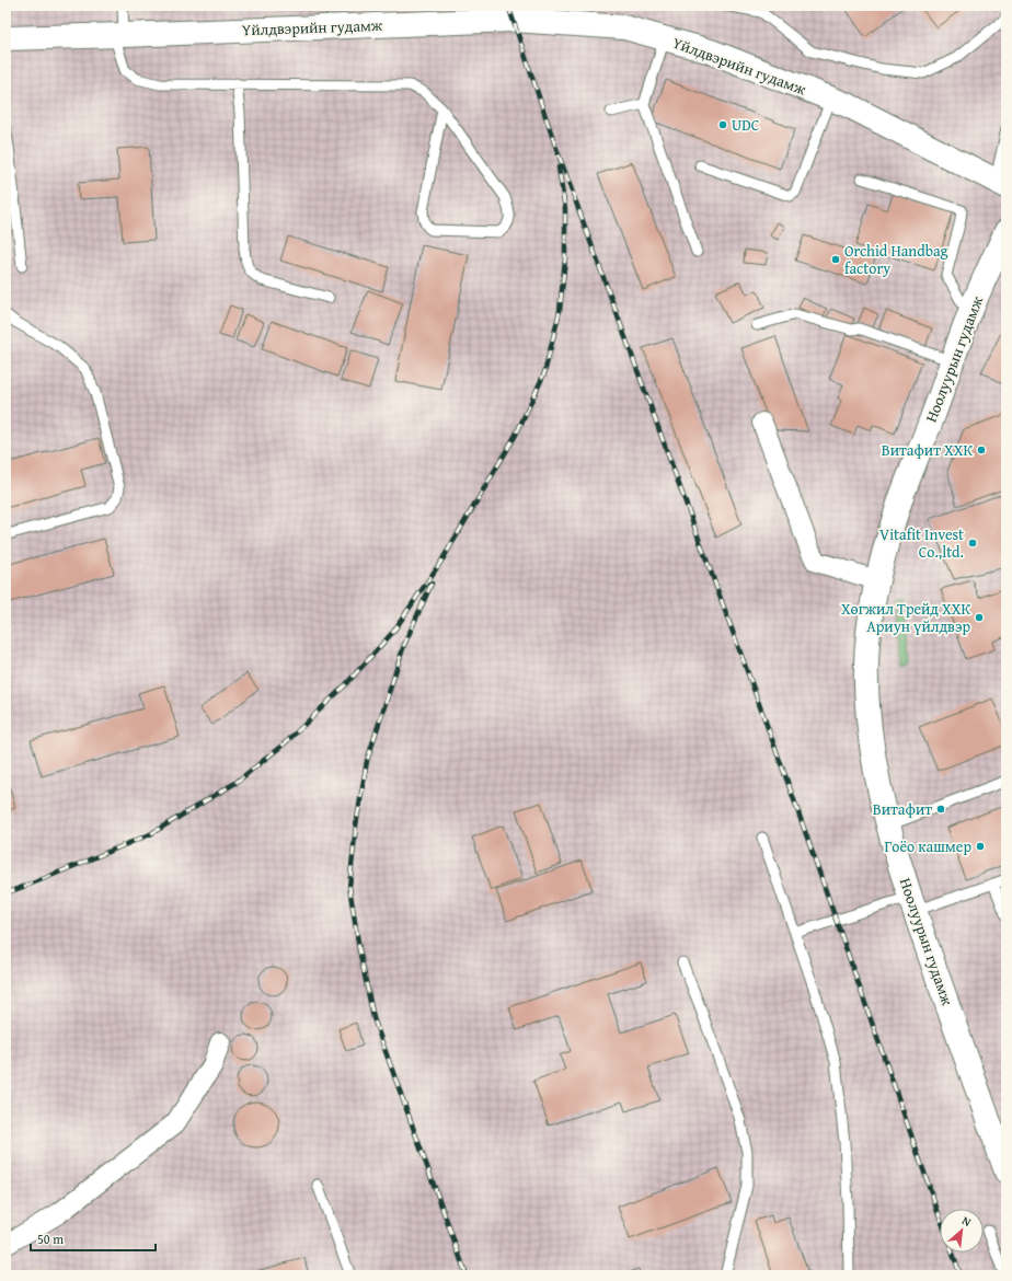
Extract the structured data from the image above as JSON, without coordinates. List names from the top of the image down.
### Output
{
  "streets": {
    "main road": ["Yйлдвэрийн гудамж", "Ноолуурын гудамж"]
  },
  "places": [
    "UDC",
    "Orchid Handbag factory",
    "Витафит ХХК",
    "Vitafit Invest Co.,ltd.",
    "Хөгжил Трейд ХХК Ариун үйлдвэр",
    "Витафит",
    "Гоёо кашмер"
  ],
  "scale_bar": "50 m",
  "north": "top right"
}
